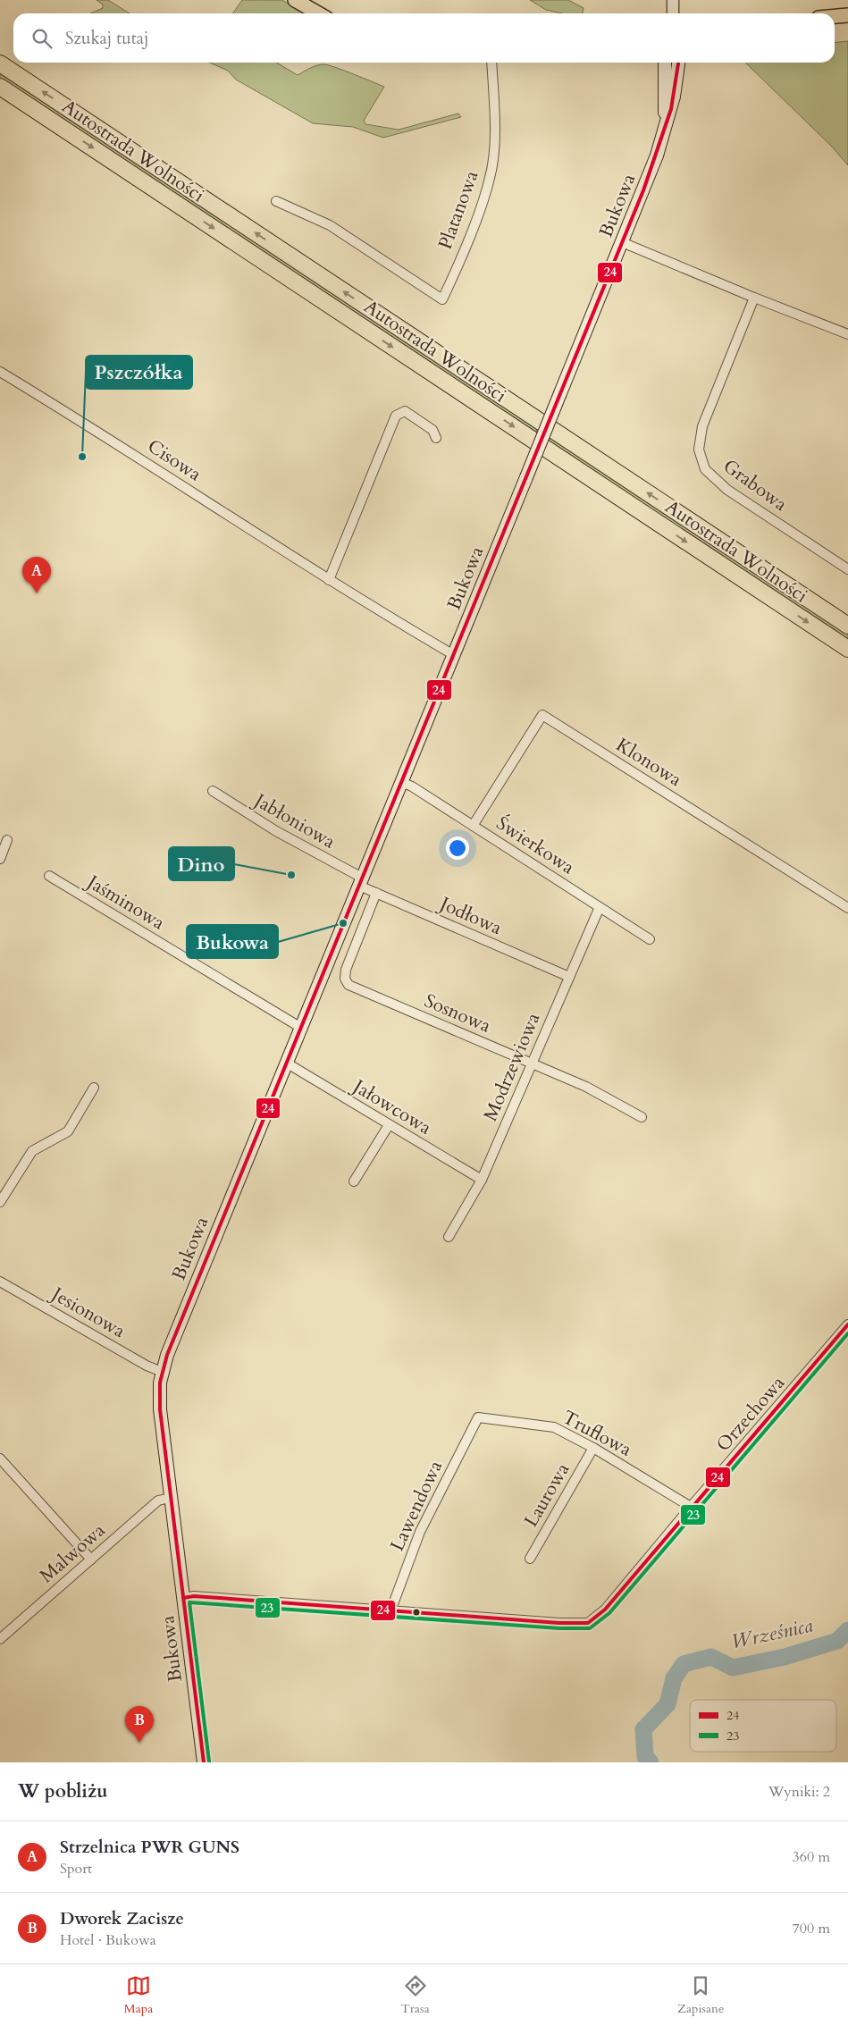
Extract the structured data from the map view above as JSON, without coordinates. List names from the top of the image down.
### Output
{
  "streets": {
    "highway": ["Autostrada Wolności"],
    "main road": ["Bukowa"],
    "street": [
      "Platanowa",
      "Cisowa",
      "Grabowa",
      "Klonowa",
      "Jabłoniowa",
      "Świerkowa",
      "Jaśminowa",
      "Jodłowa",
      "Sosnowa",
      "Modrzewiowa",
      "Jałowcowa",
      "Jesionowa",
      "Orzechowa",
      "Truflowa",
      "Laurowa",
      "Lawendowa",
      "Malwowa"
    ]
  },
  "crossings": [
    ["Bukowa", "Cisowa"],
    ["Bukowa", "Jabłoniowa"],
    ["Bukowa", "Świerkowa"],
    ["Bukowa", "Jaśminowa"],
    ["Bukowa", "Jodłowa"],
    ["Bukowa", "Jałowcowa"],
    ["Bukowa", "Jesionowa"],
    ["Bukowa", "Malwowa"],
    ["Klonowa", "Świerkowa"],
    ["Jabłoniowa", "Jodłowa"],
    ["Świerkowa", "Modrzewiowa"],
    ["Jodłowa", "Sosnowa"],
    ["Jodłowa", "Modrzewiowa"],
    ["Sosnowa", "Modrzewiowa"],
    ["Modrzewiowa", "Jałowcowa"],
    ["Orzechowa", "Truflowa"],
    ["Orzechowa", "Lawendowa"],
    ["Truflowa", "Laurowa"],
    ["Truflowa", "Lawendowa"]
  ],
  "water": ["Wrześnica"],
  "places": ["Pszczółka", "Dino", "Bukowa"],
  "lines": ["transit line 24", "transit line 23"],
  "legend": ["24", "23"],
  "page": {
    "search": "Szukaj tutaj",
    "pins": ["A", "B"],
    "heading": ["W pobliżu", "Wyniki: 2"],
    "list": [
      {
        "mark": "A",
        "name": "Strzelnica PWR GUNS",
        "note": "Sport",
        "value": "360 m"
      },
      {
        "mark": "B",
        "name": "Dworek Zacisze",
        "note": "Hotel · Bukowa",
        "value": "700 m"
      }
    ],
    "nav": ["Mapa", "Trasa", "Zapisane"]
  }
}
